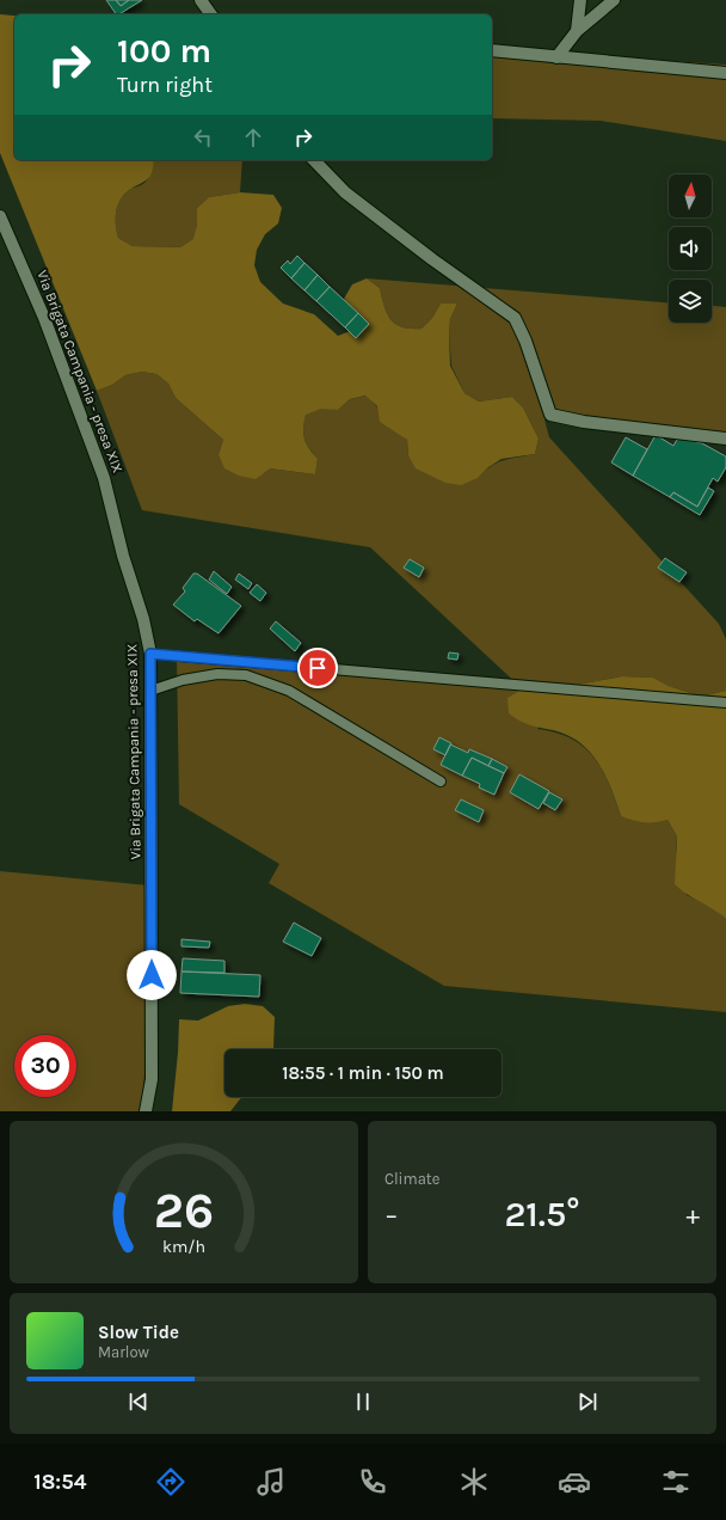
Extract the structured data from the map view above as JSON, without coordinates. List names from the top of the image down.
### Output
{
  "streets": {
    "street": ["Via Brigata Campania - presa XIX"]
  },
  "north": "top",
  "page": {
    "turn": ["100 m", "Turn right"],
    "limit": "30",
    "trip": "18:55 · 1 min · 150 m",
    "tile": "Climate",
    "heat": ["−", "21.5°", "+"],
    "song": ["Slow Tide", "Marlow"],
    "tabs": "18:54",
    "gauge": ["26", "km/h"]
  }
}
